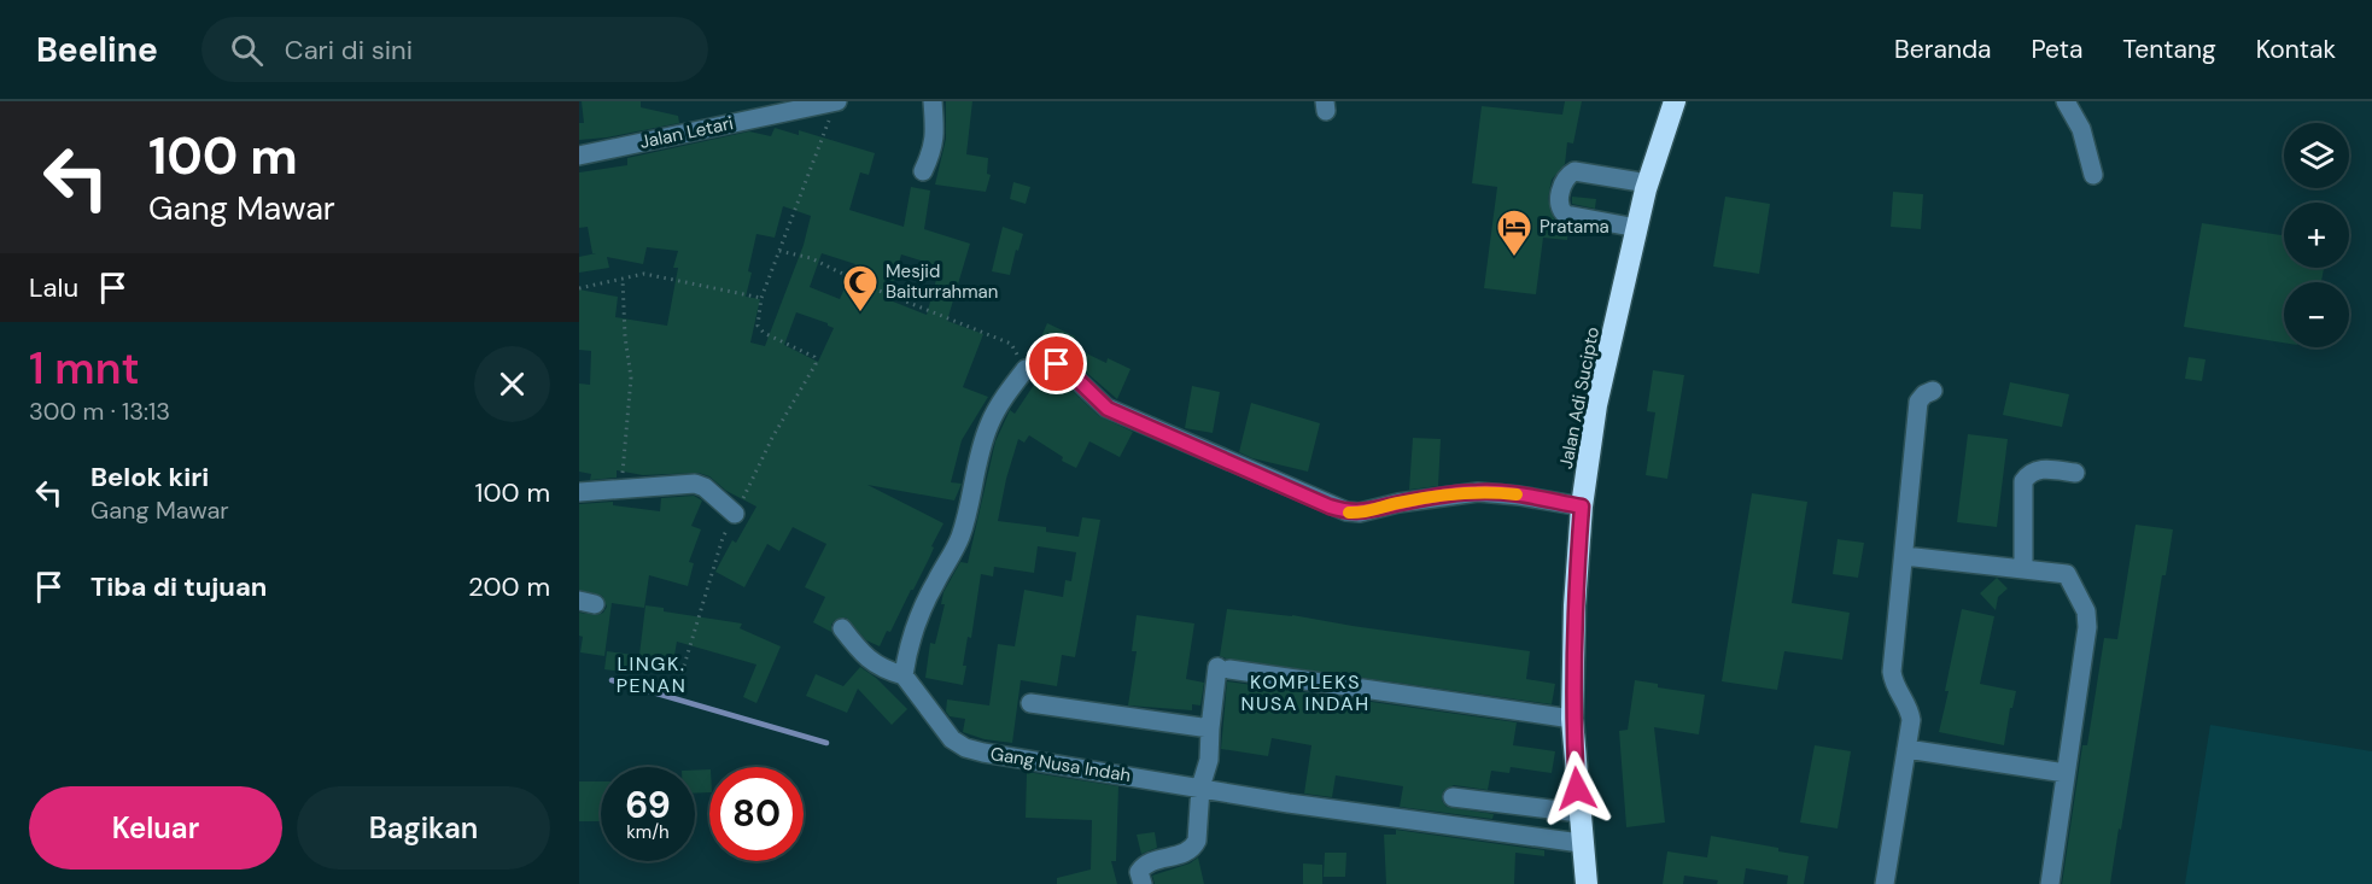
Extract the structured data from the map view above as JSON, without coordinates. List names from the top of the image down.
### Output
{
  "streets": {
    "highway": ["Jalan Adi Sucipto"],
    "street": ["Jalan Letari", "Gang Nusa Indah"]
  },
  "crossings": [
    ["Jalan Adi Sucipto", "Gang Nusa Indah"]
  ],
  "districts": ["LINGK. PENAN", "KOMPLEKS NUSA INDAH"],
  "places": {
    "hotel": ["Pratama"],
    "mosque": ["Mesjid Baiturrahman"]
  },
  "page": {
    "header": "Beeline",
    "search": "Cari di sini",
    "nav": [
      "Beranda",
      "Peta",
      "Tentang",
      "Kontak"
    ],
    "turn": ["100 m", "Gang Mawar"],
    "map_buttons": ["+", "−"],
    "then": "Lalu",
    "heading": ["1 mnt", "300 m · 13:13"],
    "list": [
      {
        "name": "Belok kiri",
        "note": "Gang Mawar",
        "value": "100 m"
      },
      {
        "name": "Tiba di tujuan",
        "value": "200 m"
      }
    ],
    "speed": "69 km/h",
    "limit": "80",
    "buttons": ["Keluar", "Bagikan"]
  }
}
